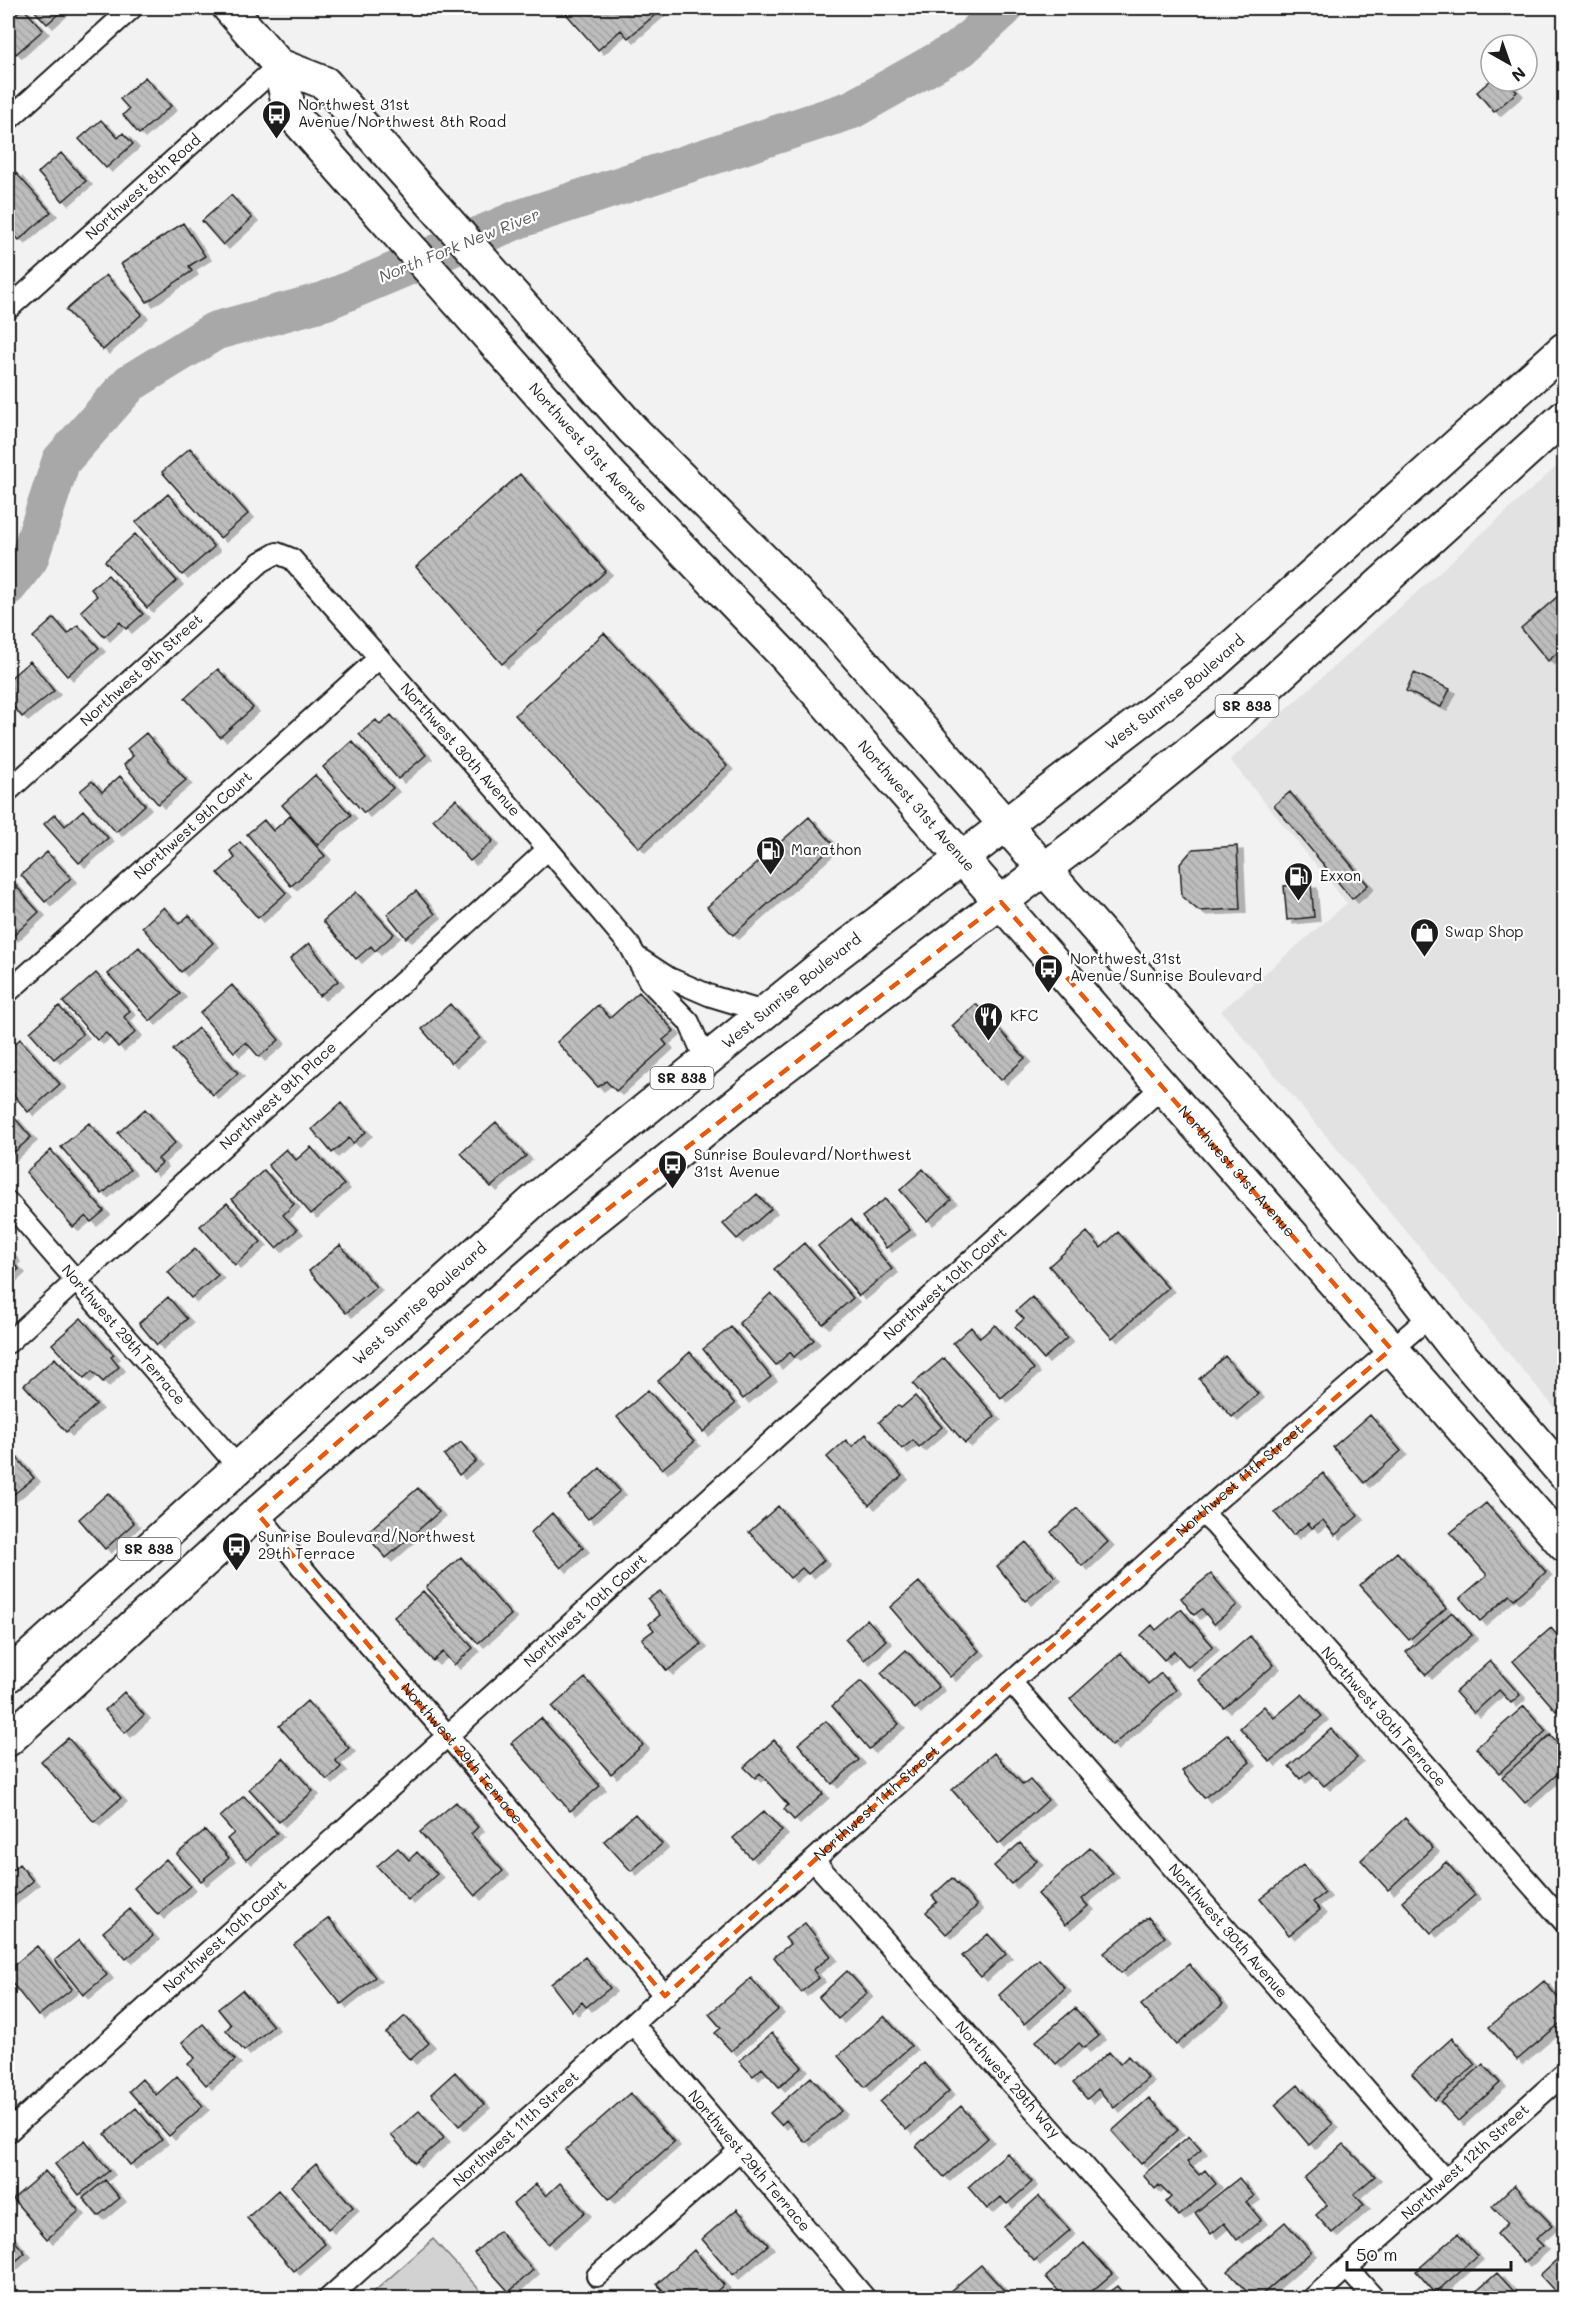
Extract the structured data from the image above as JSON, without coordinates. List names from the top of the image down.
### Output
{
  "streets": {
    "main road": ["Northwest 31st Avenue", "West Sunrise Boulevard", "SR 838"],
    "street": [
      "Northwest 8th Road",
      "Northwest 9th Street",
      "Northwest 30th Avenue",
      "Northwest 9th Court",
      "Northwest 9th Place",
      "Northwest 10th Court",
      "Northwest 29th Terrace",
      "Northwest 11th Street",
      "Northwest 30th Terrace",
      "Northwest 29th Way",
      "Northwest 12th Street"
    ]
  },
  "crossings": [
    ["Northwest 8th Road", "Northwest 31st Avenue"],
    ["Northwest 31st Avenue", "West Sunrise Boulevard"],
    ["Northwest 31st Avenue", "SR 838"],
    ["Northwest 31st Avenue", "Northwest 10th Court"],
    ["Northwest 31st Avenue", "Northwest 11th Street"],
    ["Northwest 9th Street", "Northwest 30th Avenue"],
    ["West Sunrise Boulevard", "Northwest 30th Avenue"],
    ["West Sunrise Boulevard", "Northwest 29th Terrace"],
    ["SR 838", "Northwest 29th Terrace"],
    ["Northwest 30th Avenue", "Northwest 9th Court"],
    ["Northwest 30th Avenue", "Northwest 9th Place"],
    ["Northwest 30th Avenue", "Northwest 11th Street"],
    ["Northwest 30th Avenue", "Northwest 12th Street"],
    ["Northwest 9th Place", "Northwest 29th Terrace"],
    ["Northwest 10th Court", "Northwest 29th Terrace"],
    ["Northwest 29th Terrace", "Northwest 11th Street"],
    ["Northwest 11th Street", "Northwest 30th Terrace"],
    ["Northwest 11th Street", "Northwest 29th Way"]
  ],
  "water": ["North Fork New River"],
  "places": {
    "bus stop": [
      "Northwest 31st Avenue/Northwest 8th Road",
      "Northwest 31st Avenue/Sunrise Boulevard",
      "Sunrise Boulevard/Northwest 31st Avenue",
      "Sunrise Boulevard/Northwest 29th Terrace"
    ],
    "fuel station": ["Marathon", "Exxon"],
    "shop": ["Swap Shop"],
    "restaurant": ["KFC"]
  },
  "scale_bar": "50 m",
  "north": "bottom right"
}
